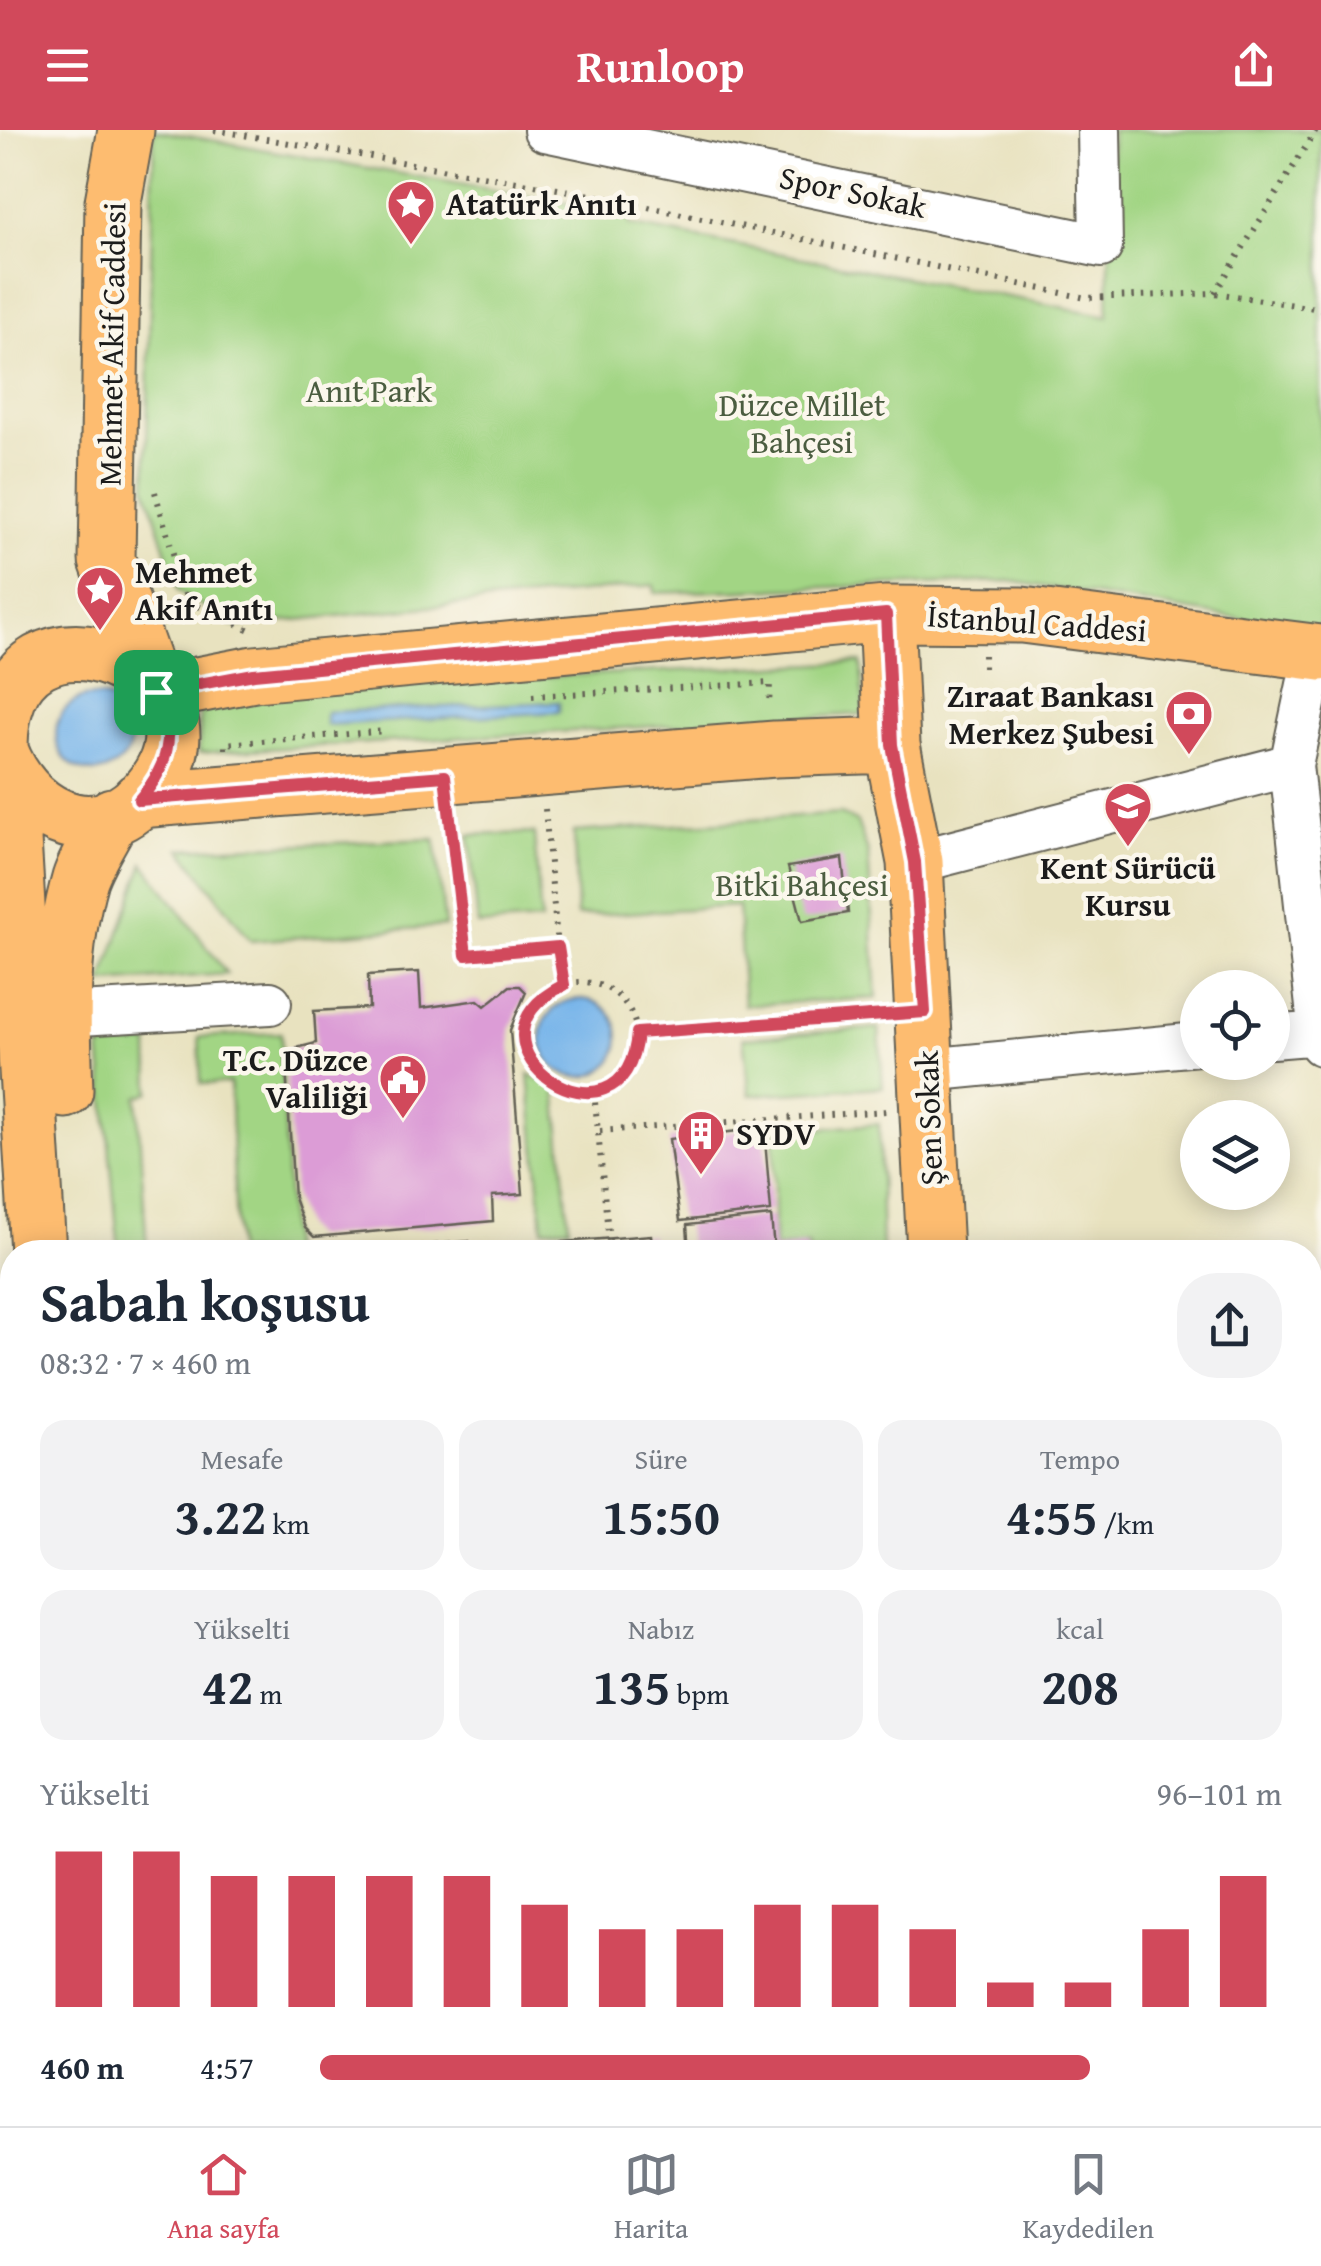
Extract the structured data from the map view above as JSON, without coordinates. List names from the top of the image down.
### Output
{
  "streets": {
    "main road": ["Mehmet Akif Caddesi", "İstanbul Caddesi", "Şen Sokak"],
    "street": ["Spor Sokak"]
  },
  "crossings": [
    ["İstanbul Caddesi", "Şen Sokak"]
  ],
  "parks": ["Anıt Park", "Düzce Millet Bahçesi", "Bitki Bahçesi"],
  "places": {
    "place": ["Atatürk Anıtı", "Mehmet Akif Anıtı"],
    "bank": ["Zıraat Bankası Merkez Şubesi"],
    "school or university": ["Kent Sürücü Kursu"],
    "public building": ["T.C. Düzce Valiliği"],
    "building": ["SYDV"]
  },
  "page": {
    "header": "Runloop",
    "heading": ["Sabah koşusu", "08:32 · 7 × 460 m"],
    "stats": [
      ["Mesafe", "3.22 km"],
      ["Süre", "15:50"],
      ["Tempo", "4:55 /km"],
      ["Yükselti", "42 m"],
      ["Nabız", "135 bpm"],
      ["kcal", "208"]
    ],
    "chart": ["Yükselti", "96–101 m"],
    "list": [
      {
        "name": "460 m",
        "note": "4:57"
      }
    ],
    "tabs": ["Ana sayfa", "Harita", "Kaydedilen"]
  }
}
